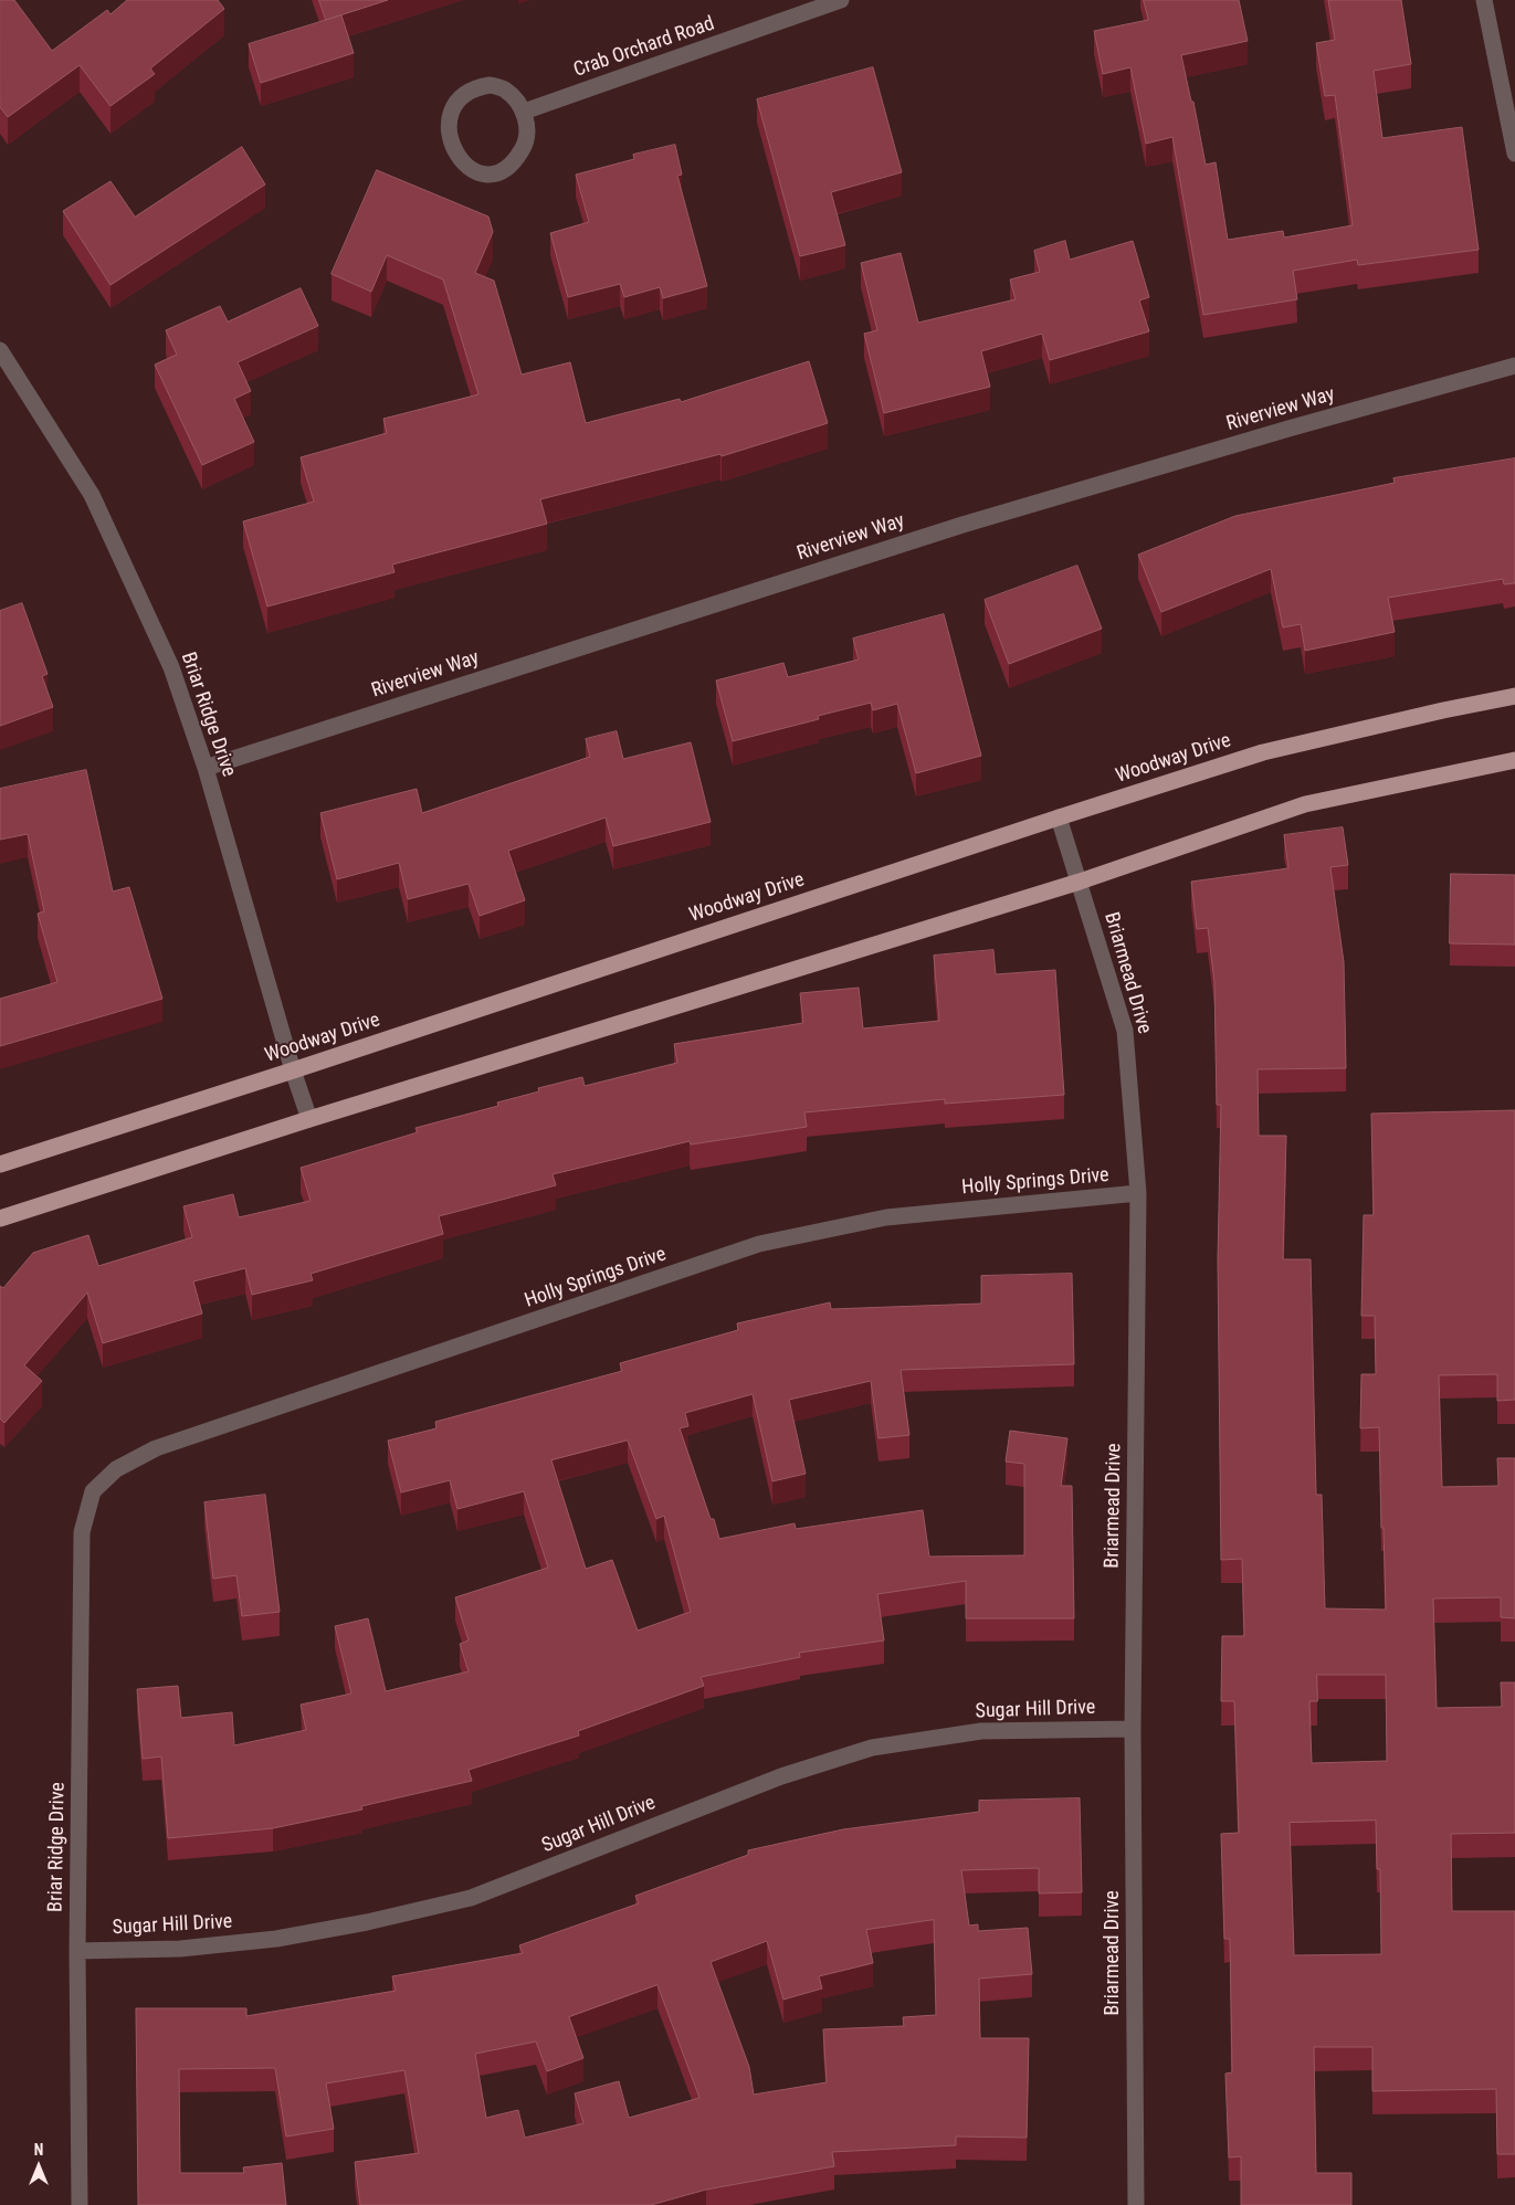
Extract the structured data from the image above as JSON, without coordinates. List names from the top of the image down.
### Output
{
  "streets": {
    "main road": ["Woodway Drive"],
    "street": [
      "Crab Orchard Road",
      "Riverview Way",
      "Briar Ridge Drive",
      "Briarmead Drive",
      "Holly Springs Drive",
      "Sugar Hill Drive"
    ]
  },
  "crossings": [
    ["Riverview Way", "Briar Ridge Drive"],
    ["Briar Ridge Drive", "Woodway Drive"],
    ["Briar Ridge Drive", "Holly Springs Drive"],
    ["Briar Ridge Drive", "Sugar Hill Drive"],
    ["Woodway Drive", "Briarmead Drive"],
    ["Briarmead Drive", "Holly Springs Drive"],
    ["Briarmead Drive", "Sugar Hill Drive"]
  ],
  "north": "top"
}
